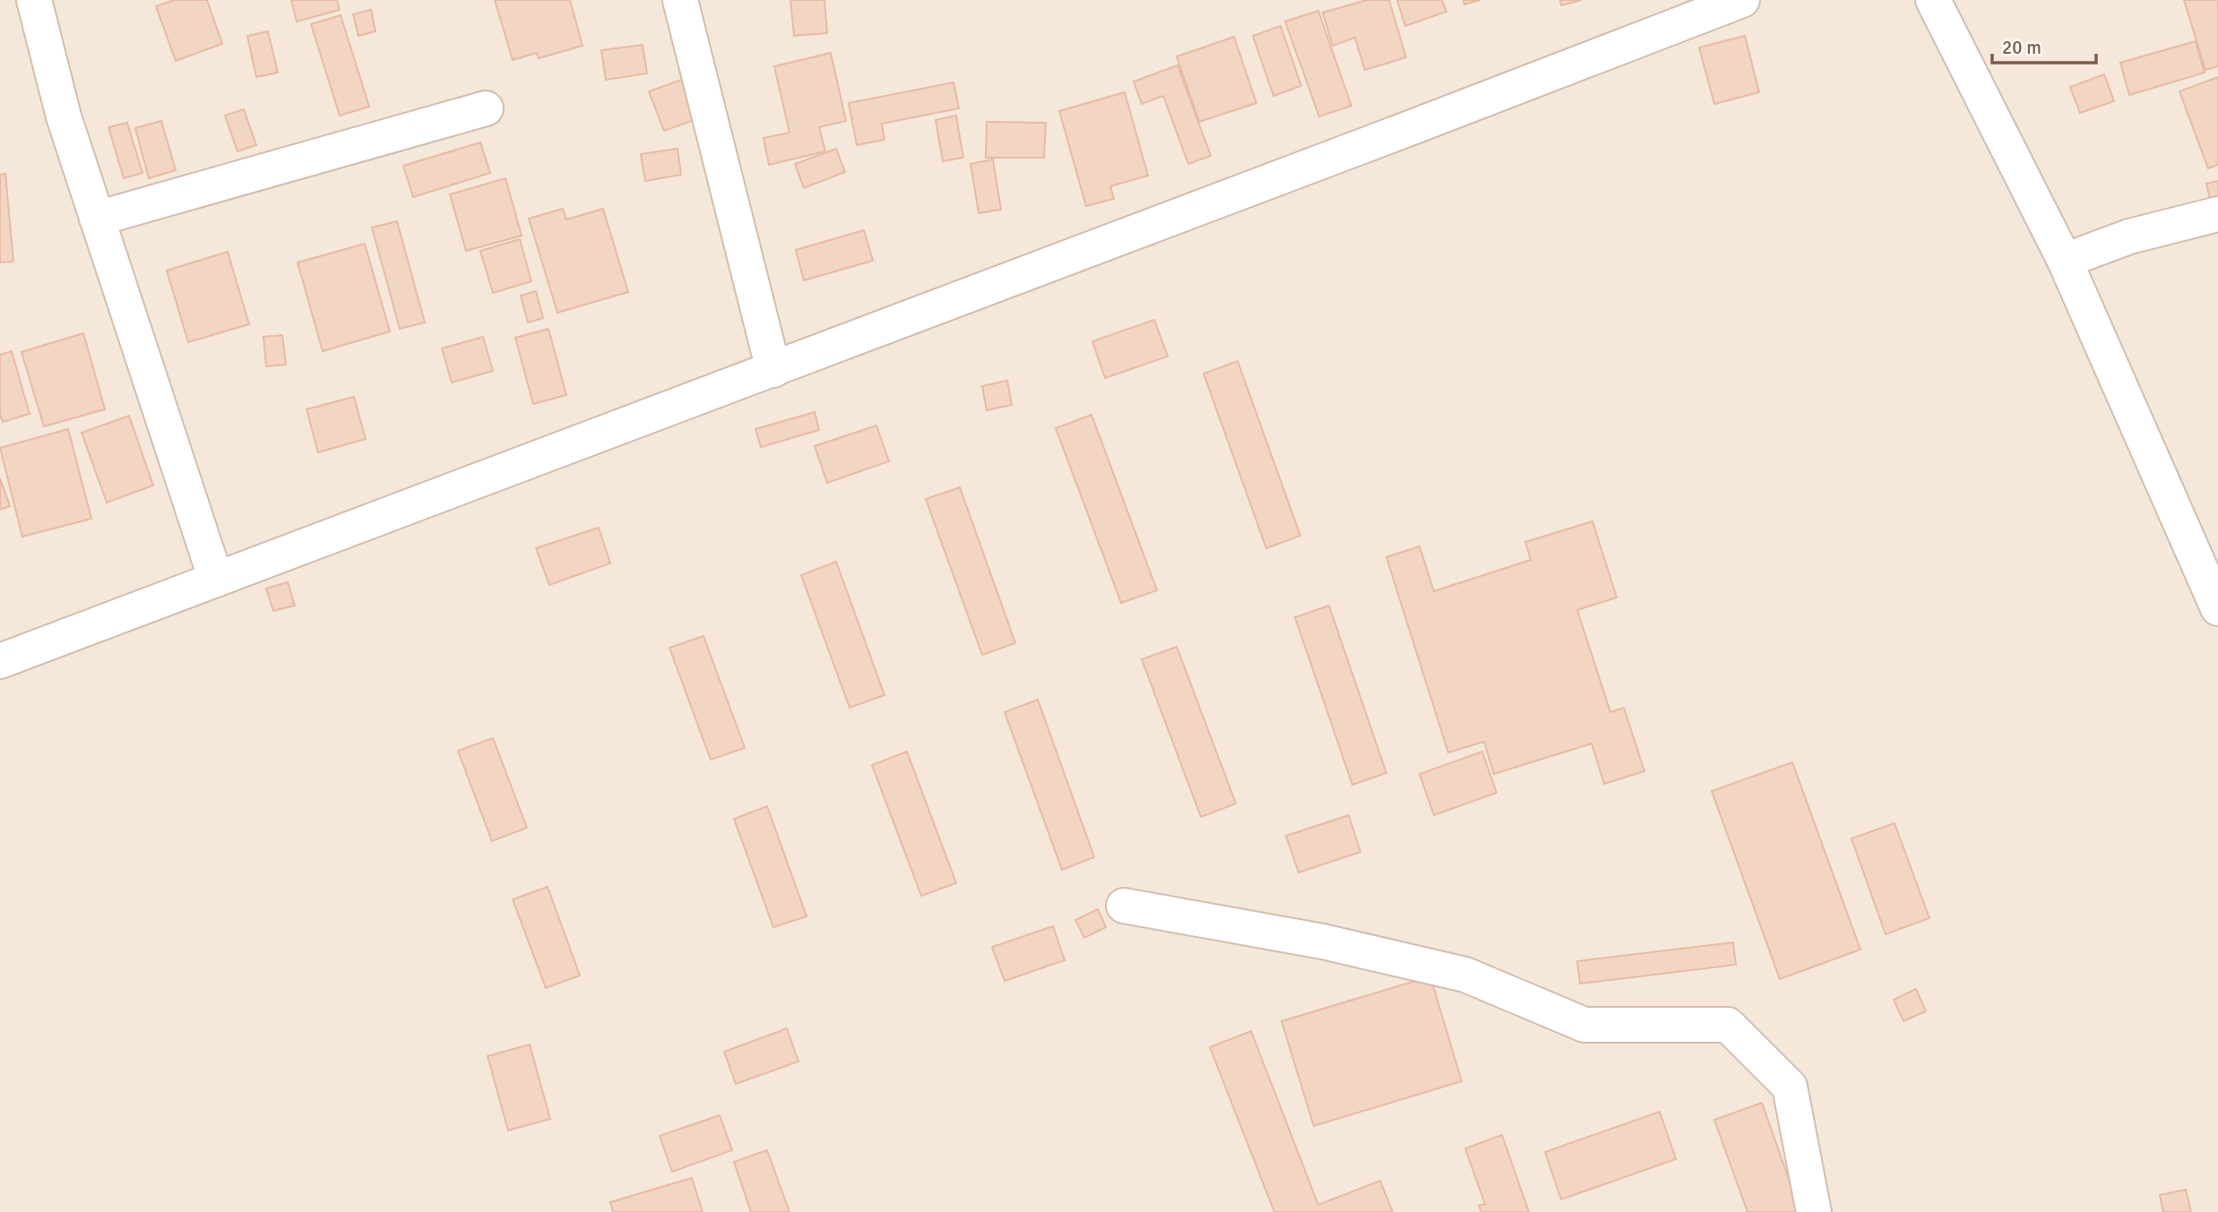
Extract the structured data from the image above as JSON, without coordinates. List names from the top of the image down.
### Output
{
  "scale_bar": "20 m"
}
